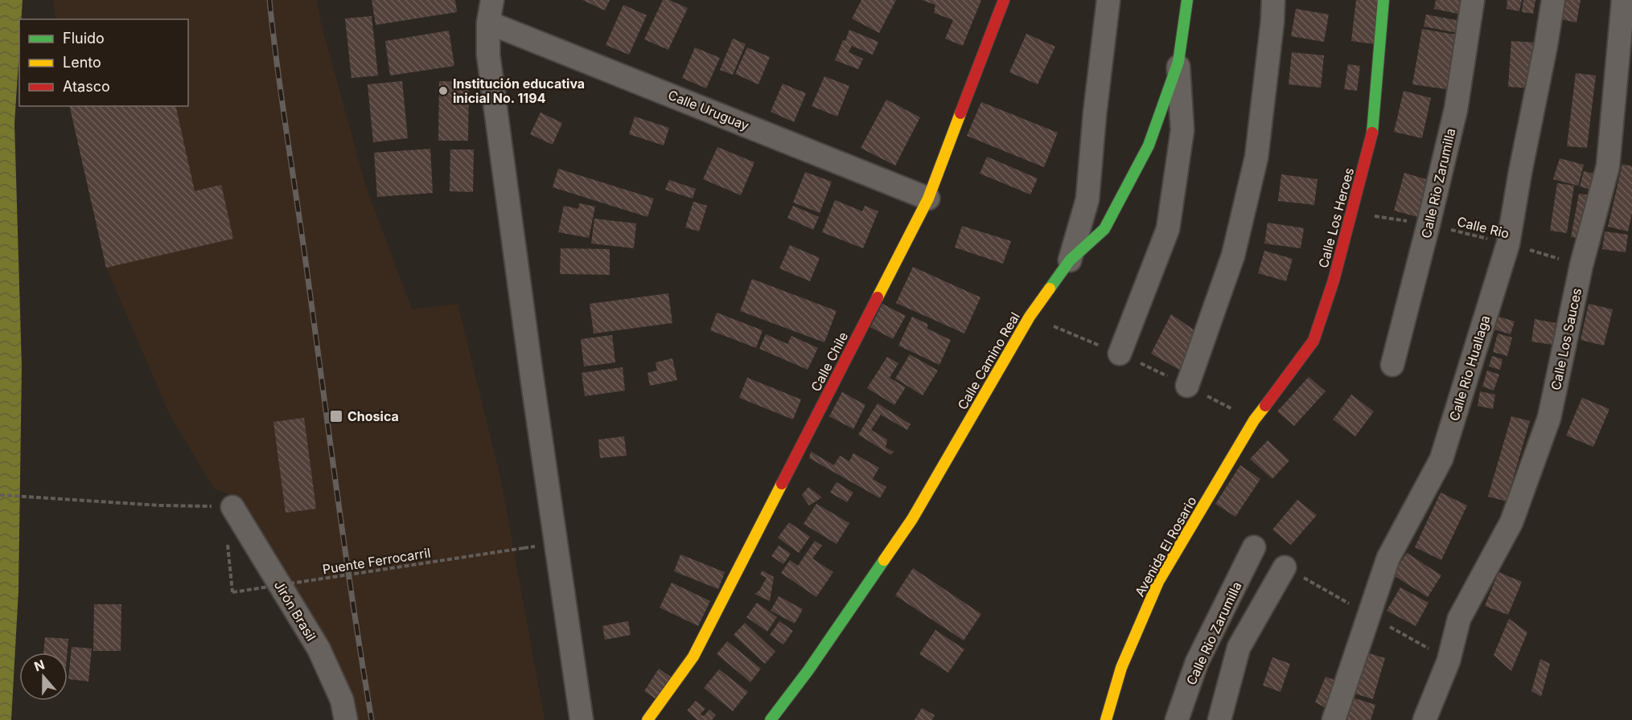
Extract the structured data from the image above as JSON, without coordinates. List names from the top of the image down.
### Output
{
  "streets": {
    "street": [
      "Calle Uruguay",
      "Calle Rio Zarumilla",
      "Calle Los Heroes",
      "Calle Los Sauces",
      "Calle Camino Real",
      "Calle Chile",
      "Calle Rio Huallaga",
      "Avenida El Rosario",
      "Jirón Brasil"
    ],
    "path": ["Calle Rio", "Puente Ferrocarril"]
  },
  "crossings": [
    ["Calle Uruguay", "Calle Chile"],
    ["Calle Rio Zarumilla", "Calle Rio"],
    ["Calle Los Heroes", "Calle Rio"],
    ["Calle Los Heroes", "Avenida El Rosario"],
    ["Calle Rio", "Calle Los Sauces"],
    ["Calle Rio", "Calle Rio Huallaga"],
    ["Puente Ferrocarril", "Jirón Brasil"]
  ],
  "places": {
    "other": ["Institución educativa inicial No. 1194"],
    "transit": ["Chosica"]
  },
  "legend": ["Fluido", "Lento", "Atasco"],
  "north": "top"
}
